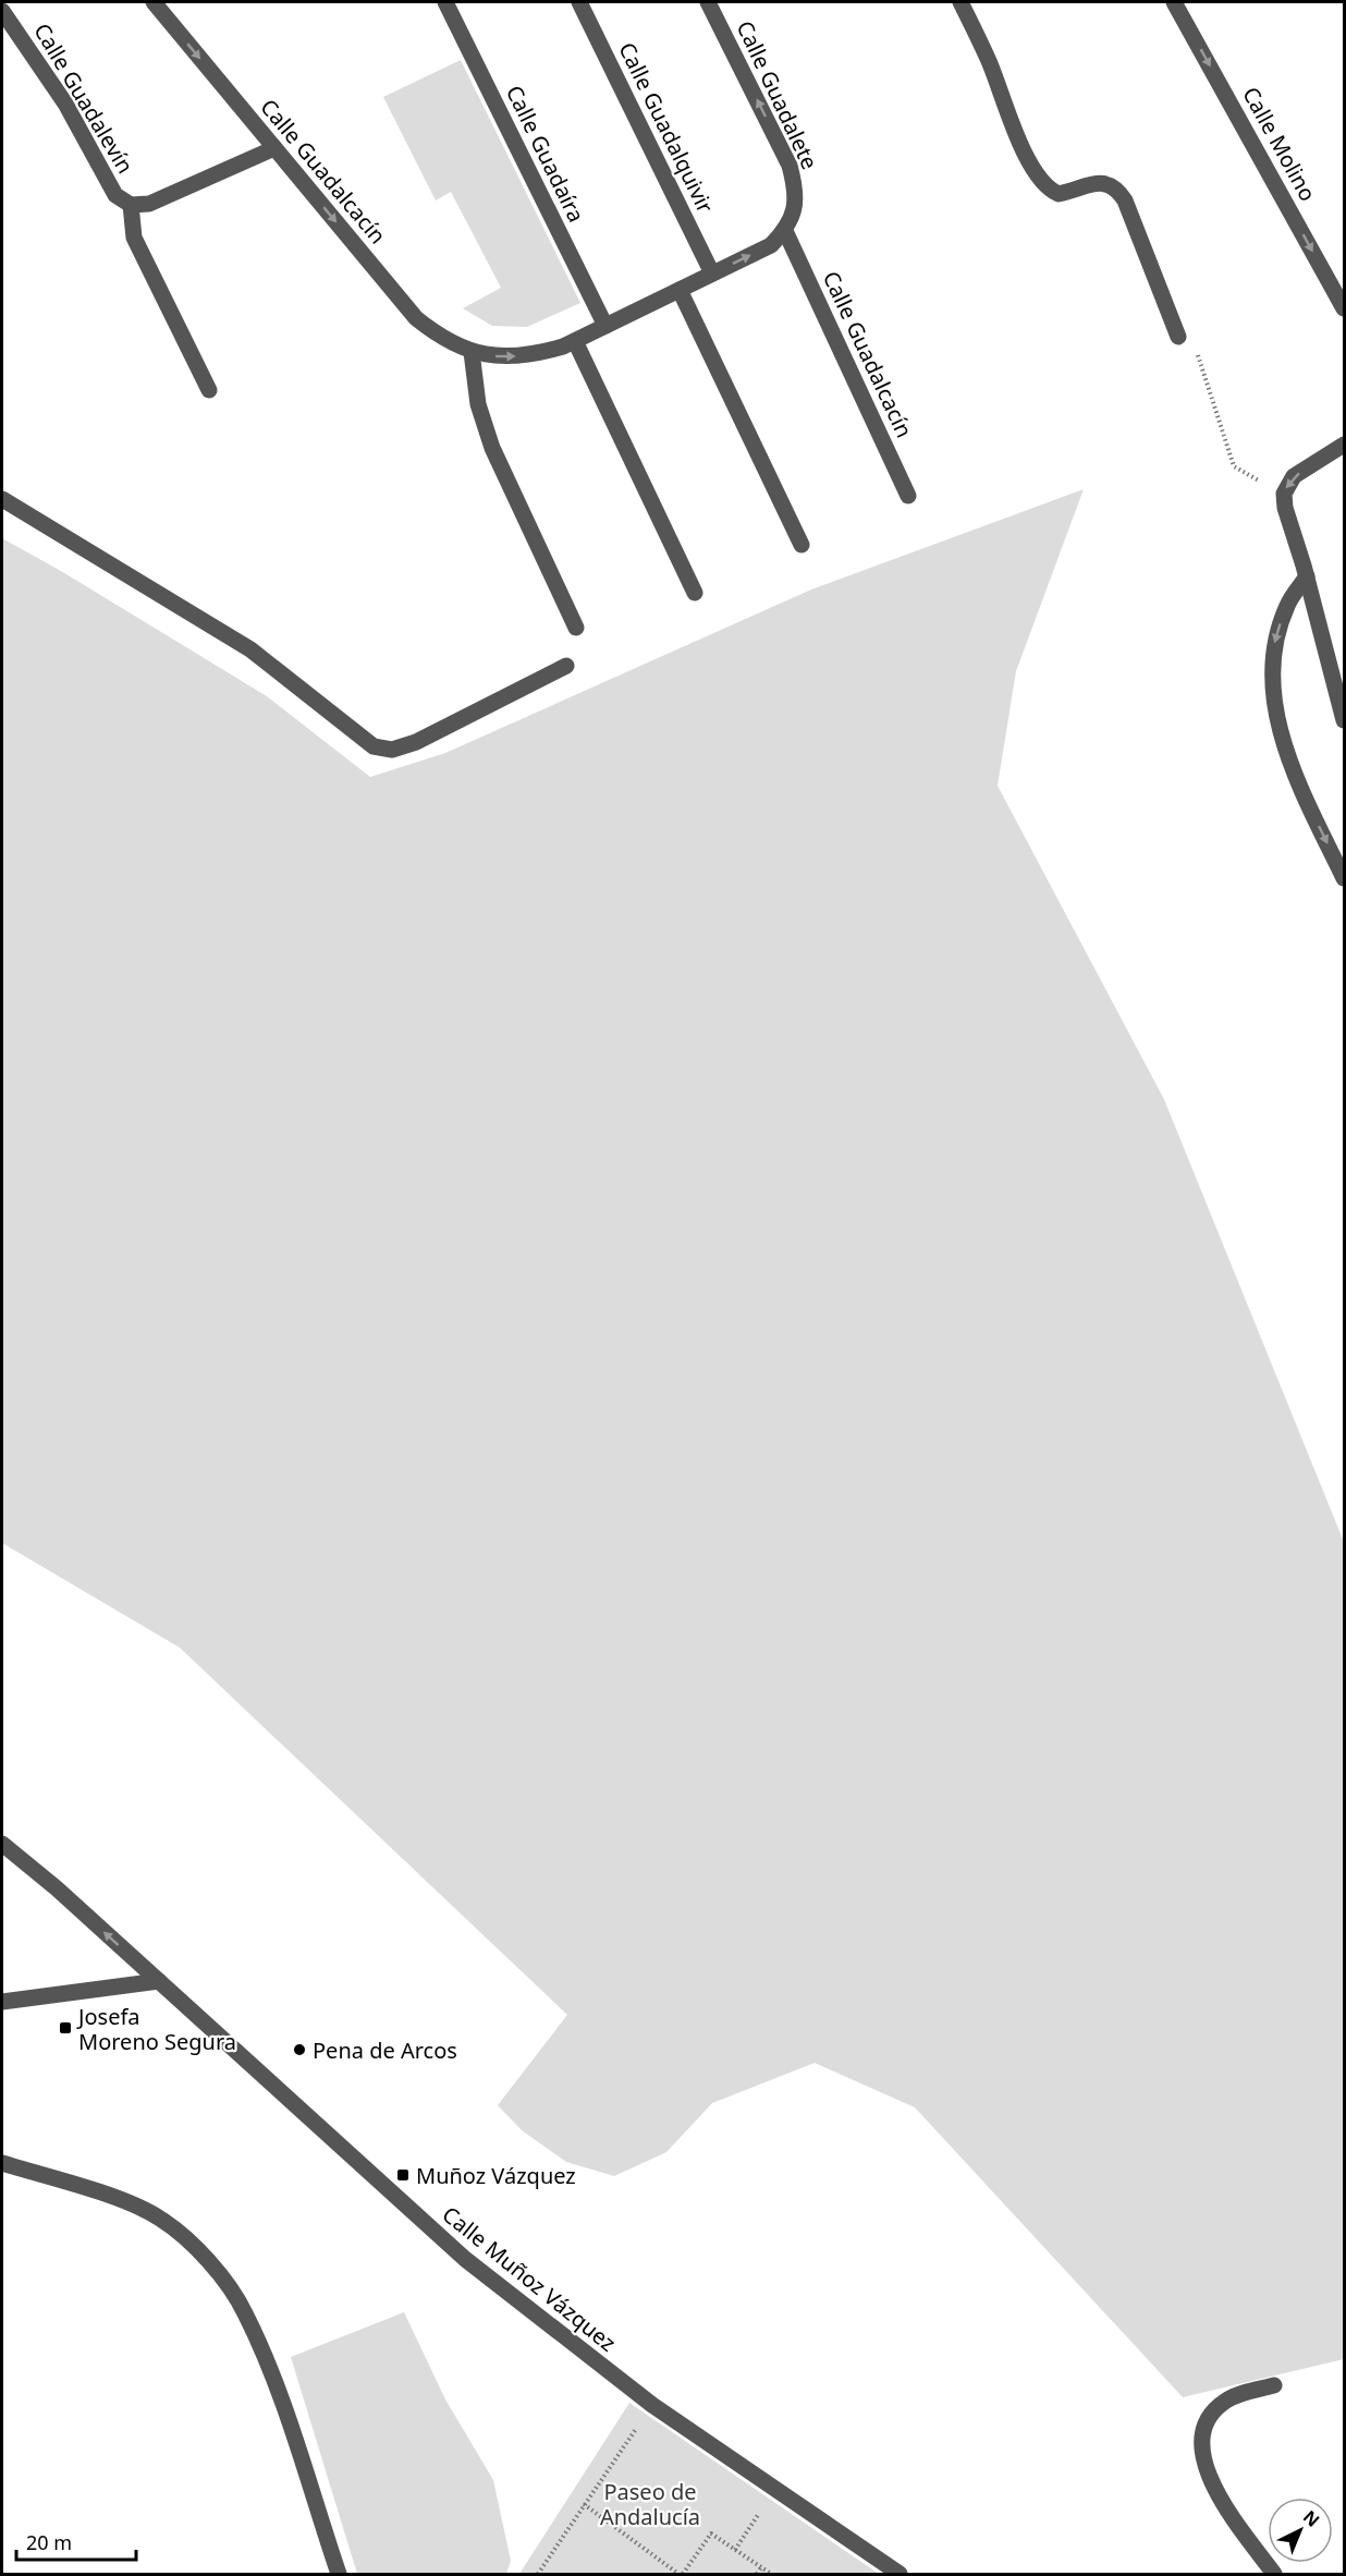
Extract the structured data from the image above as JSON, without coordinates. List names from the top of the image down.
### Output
{
  "streets": {
    "street": [
      "Calle Guadalete",
      "Calle Guadalevín",
      "Calle Guadalquivir",
      "Calle Molino",
      "Calle Guadaíra",
      "Calle Guadalcacín",
      "Calle Muñoz Vázquez"
    ]
  },
  "crossings": [
    ["Calle Guadalete", "Calle Guadalcacín"],
    ["Calle Guadalevín", "Calle Guadalcacín"],
    ["Calle Guadalquivir", "Calle Guadalcacín"],
    ["Calle Guadaíra", "Calle Guadalcacín"]
  ],
  "one_way": ["Calle Guadalete", "Calle Molino", "Calle Guadalcacín"],
  "parks": ["Paseo de Andalucía"],
  "places": {
    "transit": ["Josefa Moreno Segura", "Muñoz Vázquez"],
    "other": ["Pena de Arcos"]
  },
  "scale_bar": "20 m",
  "north": "top right"
}
